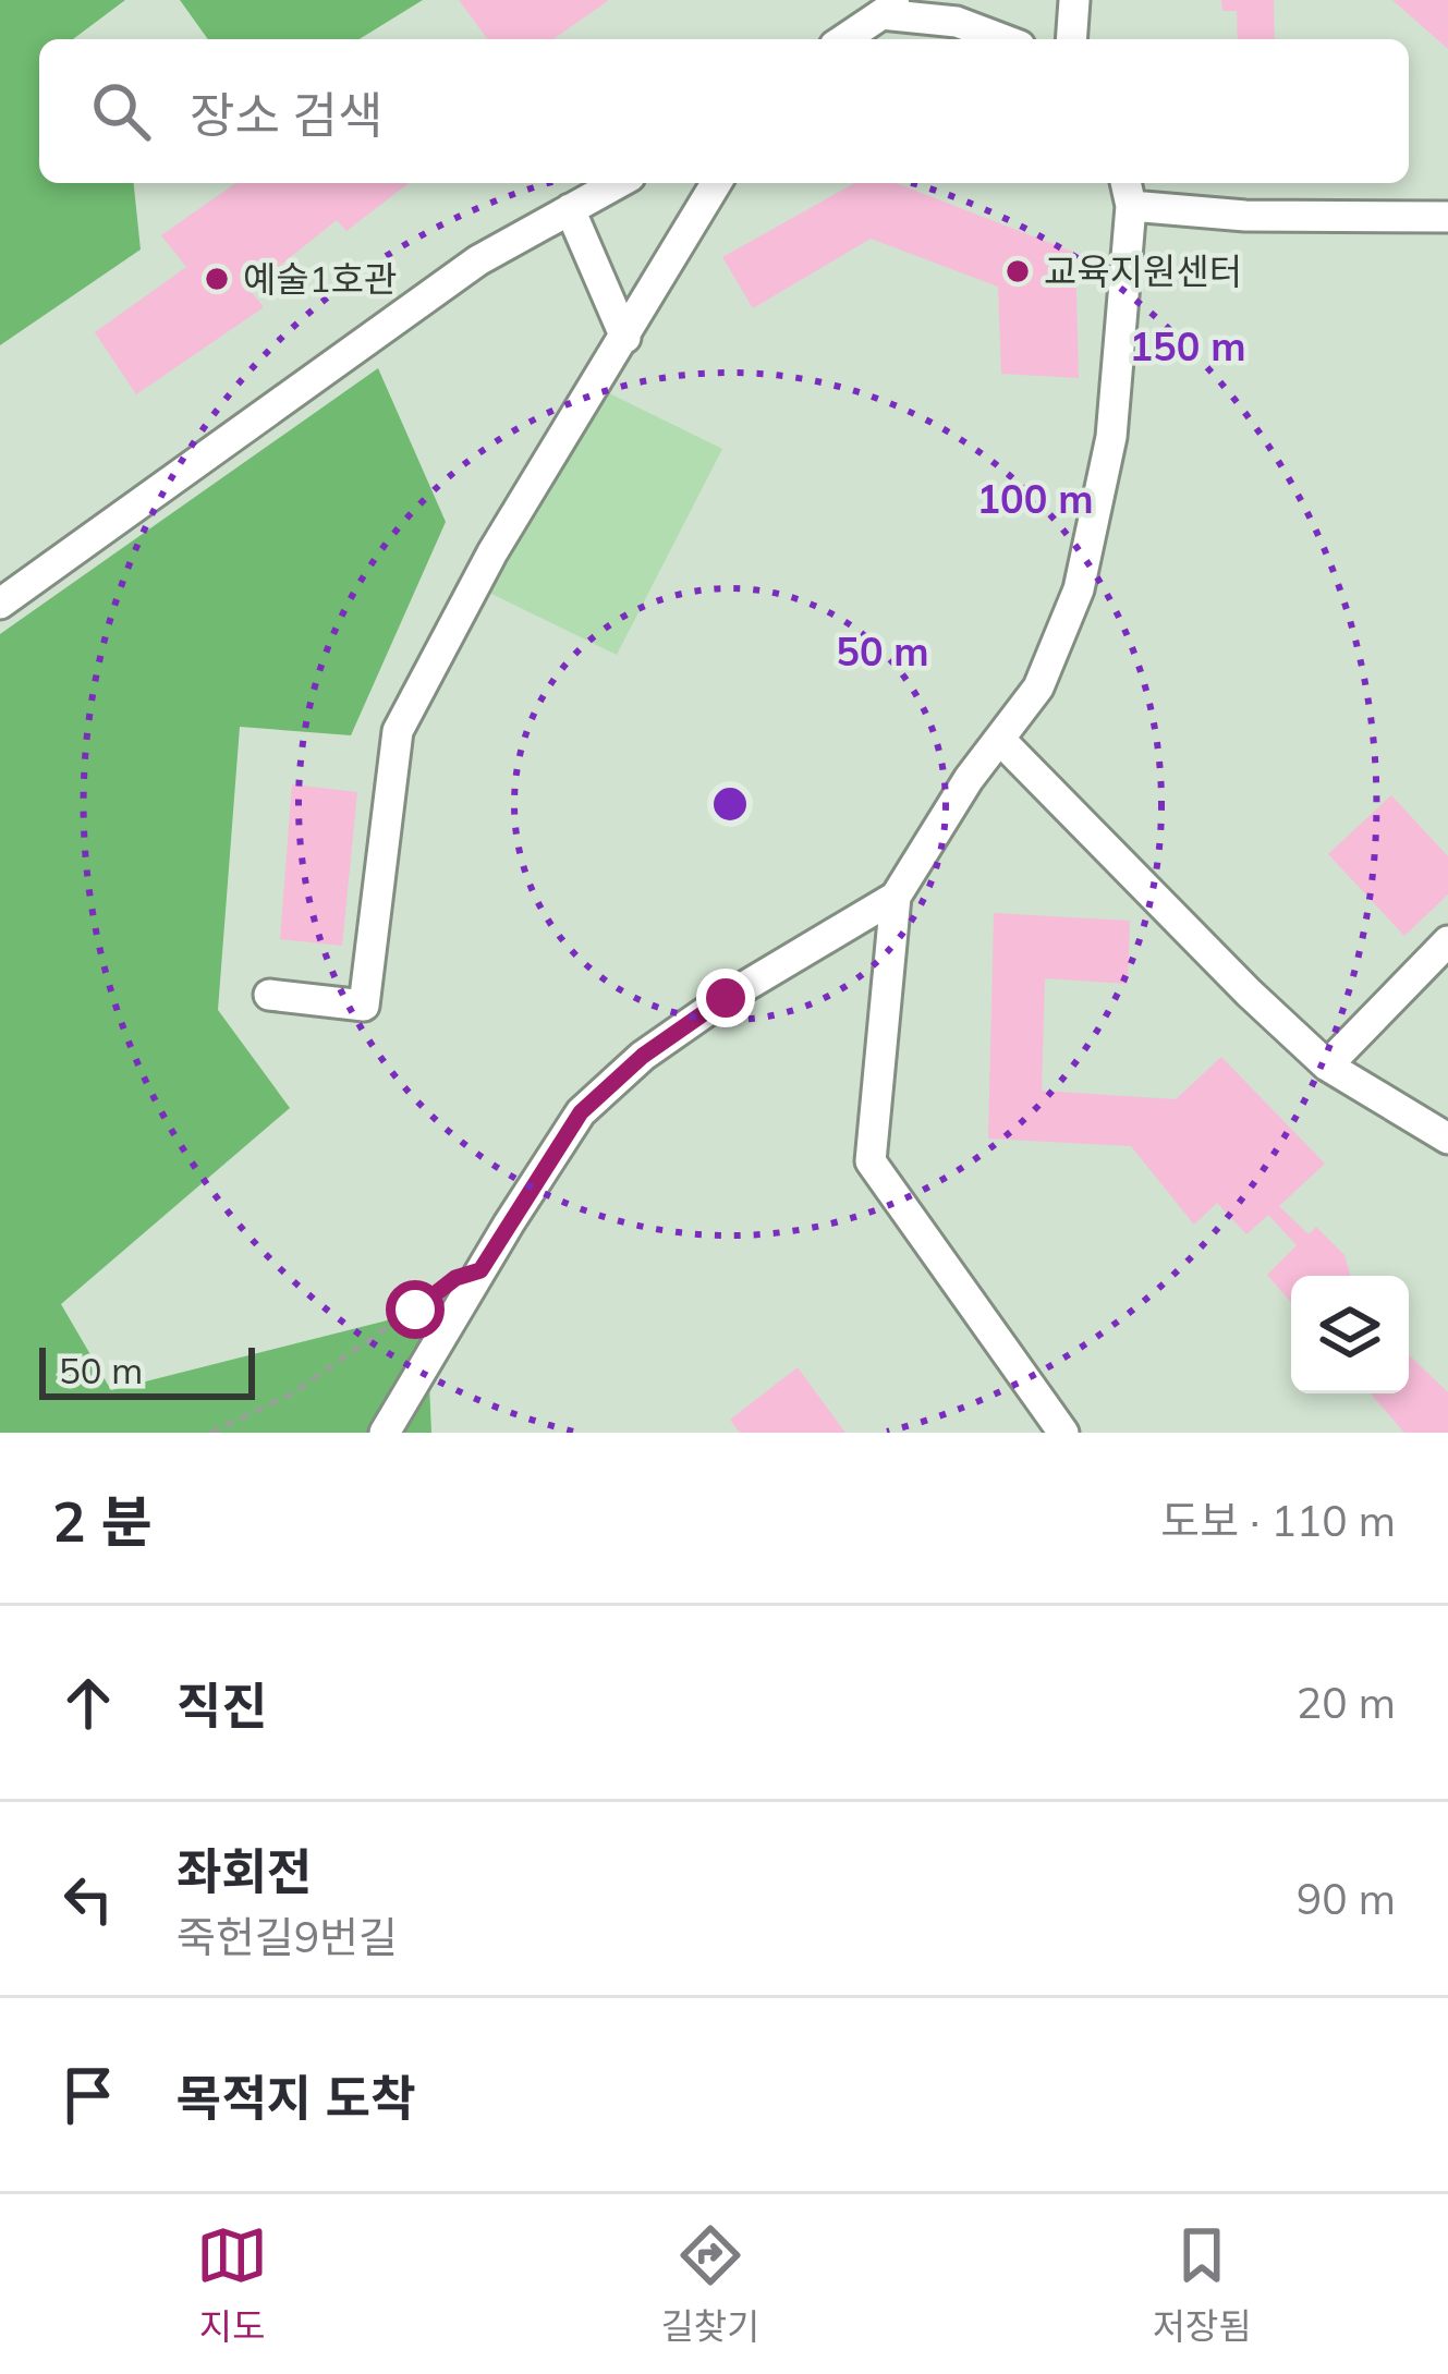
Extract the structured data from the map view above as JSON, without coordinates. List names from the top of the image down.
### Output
{
  "places": ["교육지원센터", "예술1호관"],
  "scale_bar": "50 m",
  "page": {
    "search": "장소 검색",
    "scale": "50 m",
    "heading": ["2 분", "도보 · 110 m"],
    "list": [
      ["직진", "20 m"],
      ["좌회전", "죽헌길9번길", "90 m"],
      "목적지 도착"
    ],
    "nav": ["지도", "길찾기", "저장됨"]
  },
  "rings": ["150 m", "100 m", "50 m"]
}
